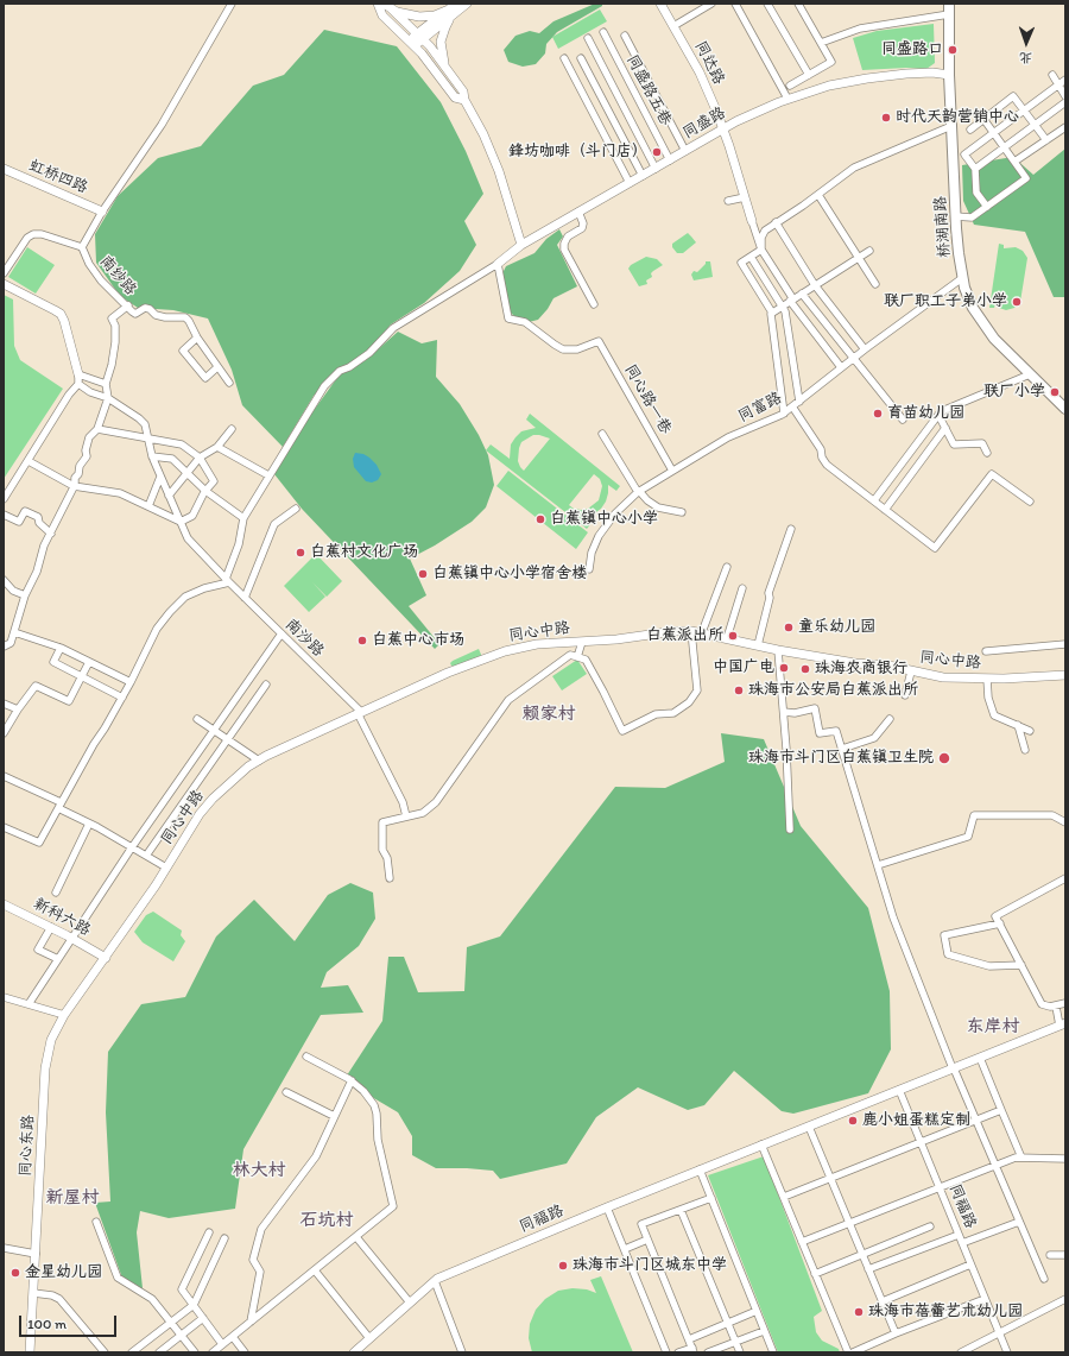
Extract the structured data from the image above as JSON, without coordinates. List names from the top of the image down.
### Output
{
  "streets": {
    "main road": ["桥湖南路"],
    "street": [
      "同达路",
      "同盛路五巷",
      "同盛路",
      "虹桥四路",
      "南纱路",
      "同心路一巷",
      "同富路",
      "同心中路",
      "南沙路",
      "新科六路",
      "同心东路",
      "同福路"
    ]
  },
  "crossings": [
    ["同达路", "同盛路"],
    ["同盛路五巷", "同盛路"],
    ["同盛路", "桥湖南路"],
    ["同盛路", "同心路一巷"],
    ["桥湖南路", "同富路"],
    ["南纱路", "南沙路"],
    ["同心路一巷", "同富路"],
    ["同心中路", "南沙路"],
    ["同心中路", "新科六路"],
    ["同心中路", "同心东路"],
    ["新科六路", "同心东路"]
  ],
  "districts": [
    "赖家村",
    "东岸村",
    "林大村",
    "新屋村",
    "石坑村"
  ],
  "places": [
    "同盛路口",
    "时代天韵营销中心",
    "鋒坊咖啡（斗门店）",
    "联厂职工子弟小学",
    "联厂小学",
    "育苗幼儿园",
    "白蕉镇中心小学",
    "白蕉村文化广场",
    "白蕉镇中心小学宿舍楼",
    "童乐幼儿园",
    "白蕉派出所",
    "白蕉中心市场",
    "中国广电",
    "珠海农商银行",
    "珠海市公安局白蕉派出所",
    "珠海市斗门区白蕉镇卫生院",
    "鹿小姐蛋糕定制",
    "珠海市斗门区城东中学",
    "金星幼儿园",
    "珠海市蓓蕾艺术幼儿园"
  ],
  "scale_bar": "100 m",
  "north": "bottom"
}
